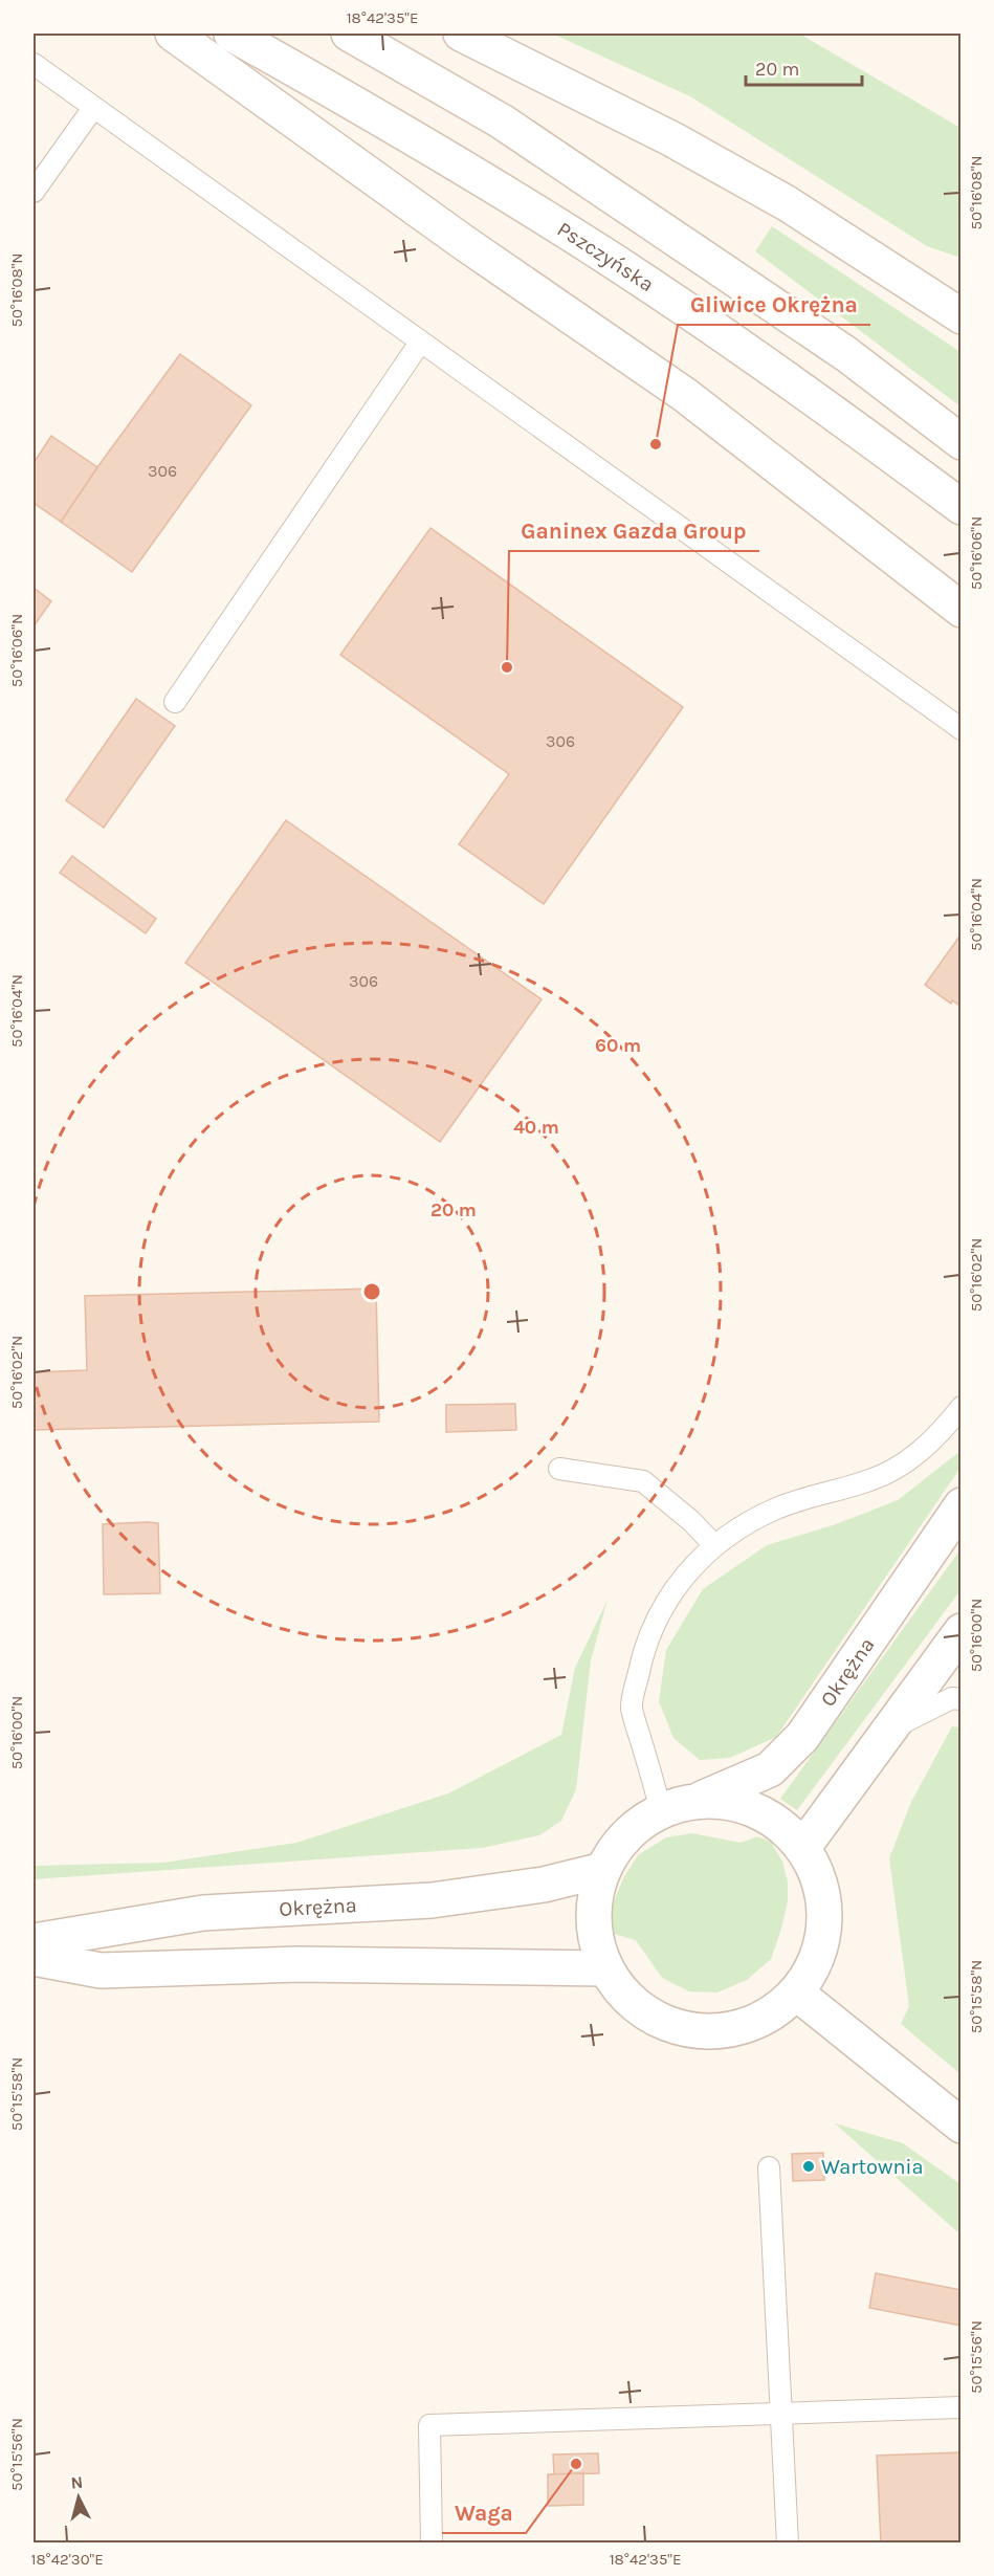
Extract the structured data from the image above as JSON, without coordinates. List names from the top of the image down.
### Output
{
  "streets": {
    "main road": ["Pszczyńska", "Okrężna"]
  },
  "places": [
    "Gliwice Okrężna",
    "Ganinex Gazda Group",
    "Wartownia",
    "Waga"
  ],
  "house_numbers": ["306", "306", "306"],
  "scale_bar": "20 m",
  "north": "top",
  "coordinates": [
    "18°42'35\"E",
    "50°16'08\"N",
    "50°16'06\"N",
    "50°16'04\"N",
    "50°16'02\"N",
    "50°16'00\"N",
    "50°15'58\"N",
    "50°15'56\"N",
    "18°42'30\"E"
  ],
  "rings": ["60 m", "40 m", "20 m"]
}
